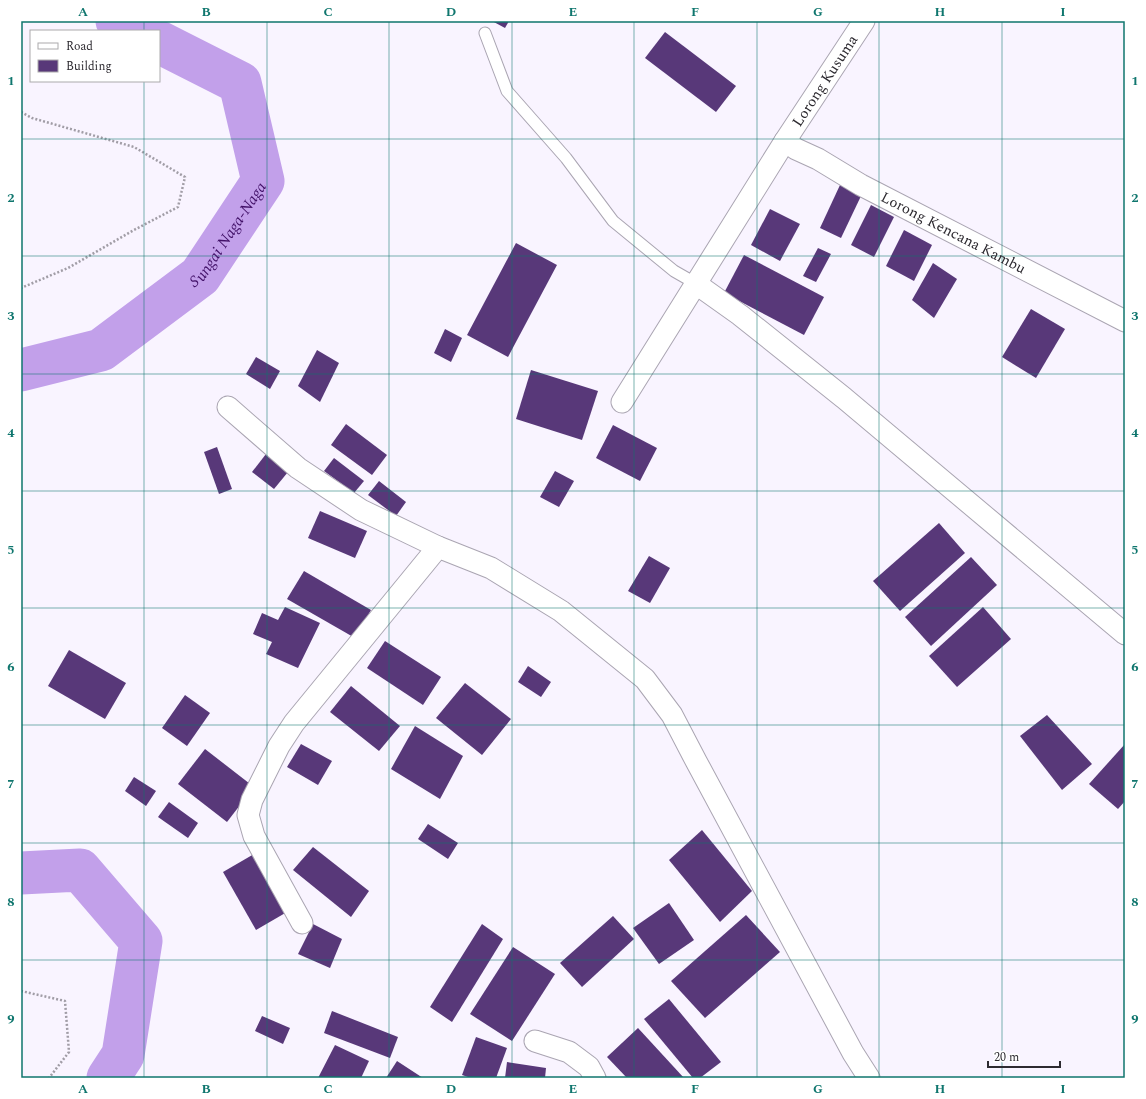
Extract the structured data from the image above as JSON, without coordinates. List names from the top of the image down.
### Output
{
  "streets": {
    "street": ["Lorong Kusuma", "Lorong Kencana Kambu"]
  },
  "crossings": [
    ["Lorong Kusuma", "Lorong Kencana Kambu"]
  ],
  "water": ["Sungai Naga-Naga"],
  "legend": ["Road", "Building"],
  "scale_bar": "20 m",
  "grid": {
    "columns": [
      "A",
      "B",
      "C",
      "D",
      "E",
      "F",
      "G",
      "H",
      "I"
    ],
    "rows": [
      "1",
      "2",
      "3",
      "4",
      "5",
      "6",
      "7",
      "8",
      "9"
    ]
  }
}
